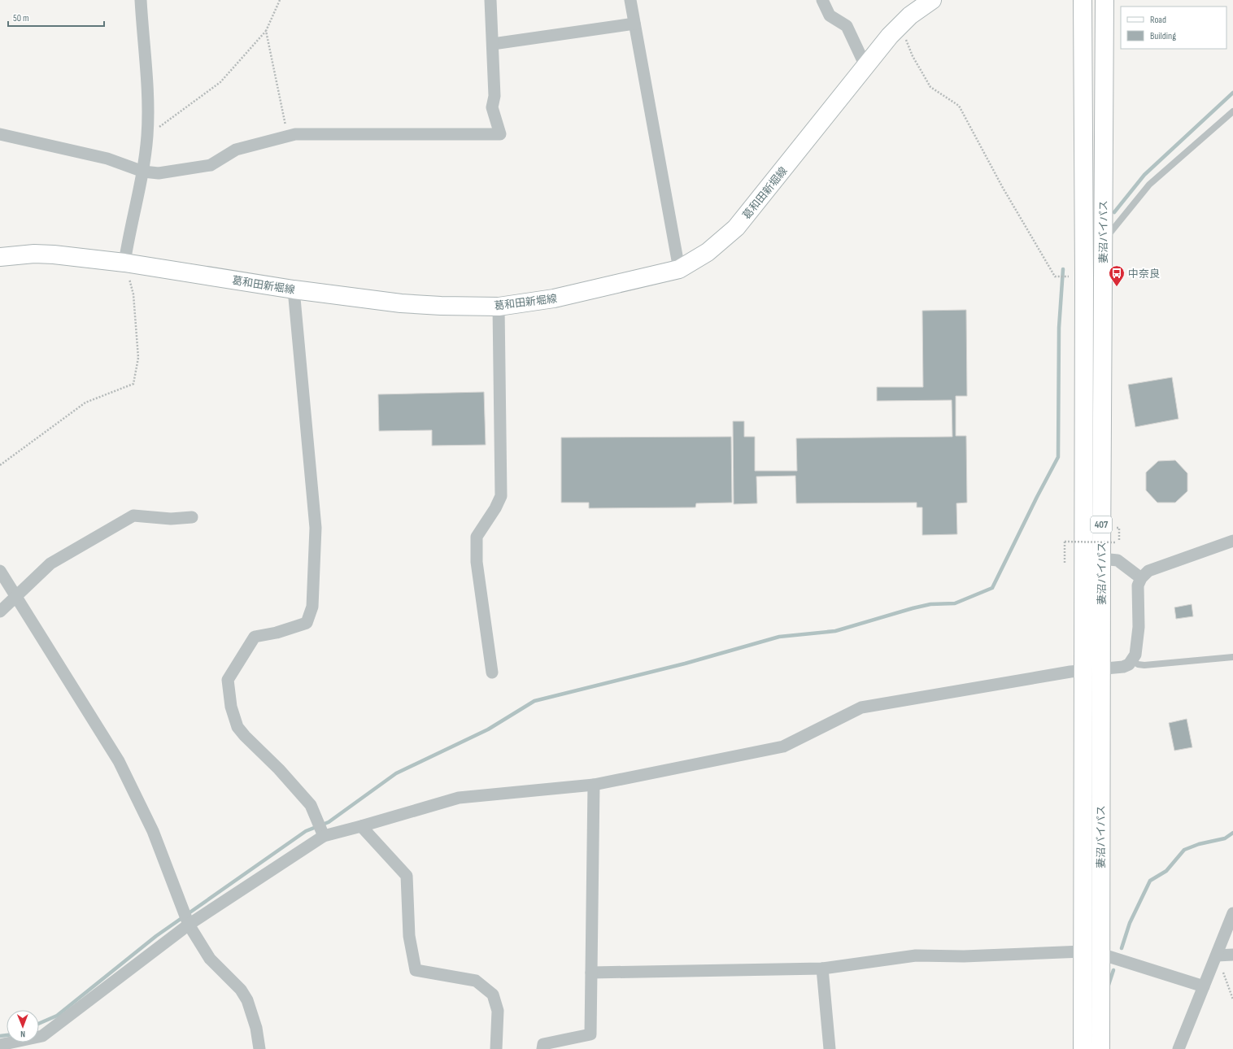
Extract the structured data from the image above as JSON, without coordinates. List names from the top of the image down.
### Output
{
  "streets": {
    "main road": ["葛和田新堀線", "妻沼バイパス", "407"]
  },
  "places": {
    "bus stop": ["中奈良"]
  },
  "legend": ["Road", "Building"],
  "scale_bar": "50 m",
  "north": "bottom"
}
